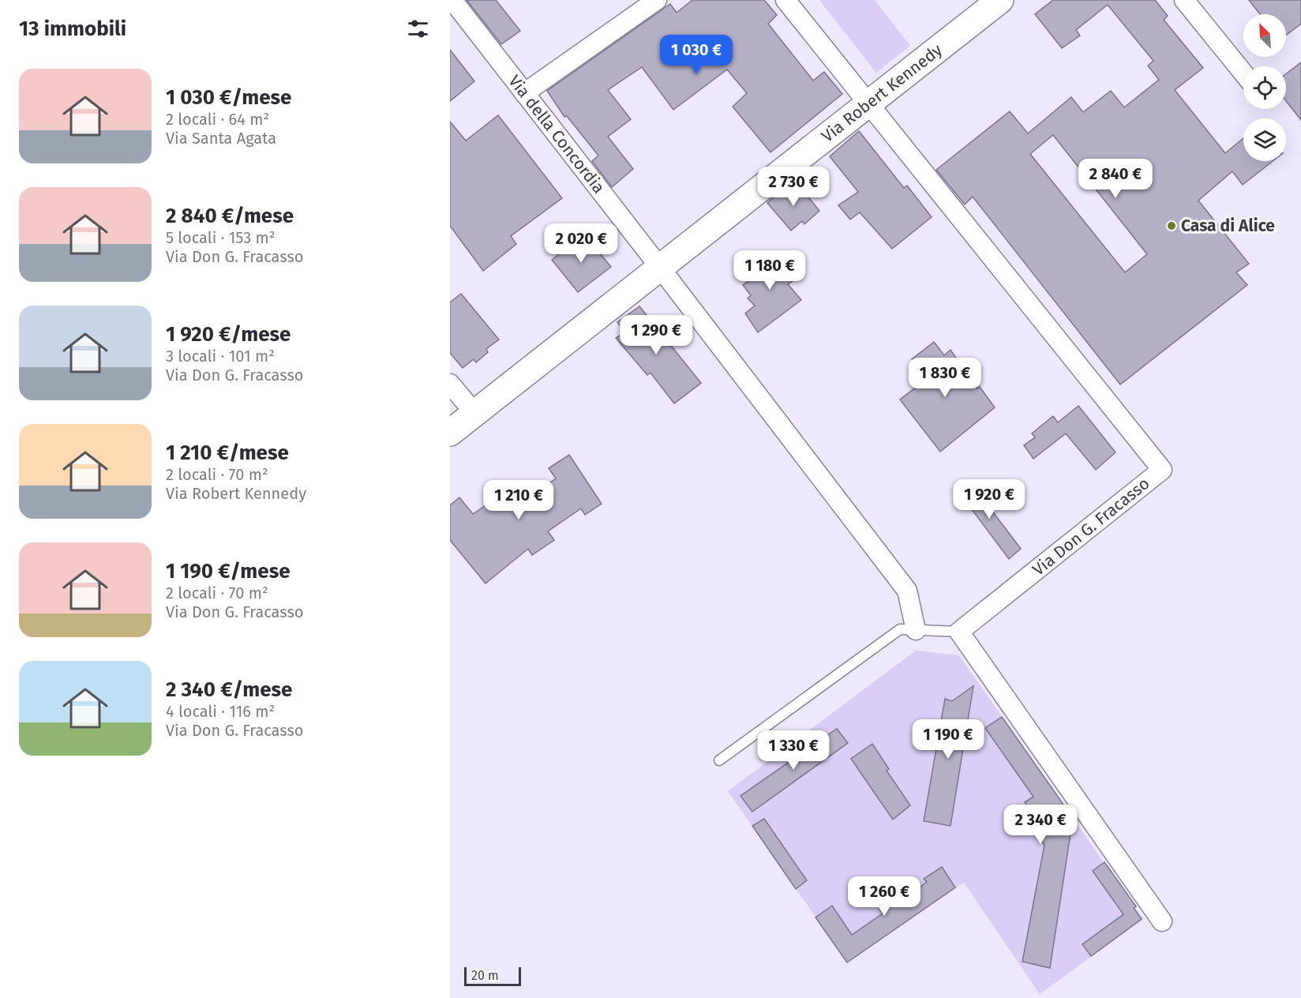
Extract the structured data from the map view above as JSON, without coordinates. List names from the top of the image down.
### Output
{
  "streets": {
    "main road": ["Via Robert Kennedy"],
    "street": ["Via della Concordia", "Via Don G. Fracasso"]
  },
  "crossings": [
    ["Via Robert Kennedy", "Via della Concordia"],
    ["Via Robert Kennedy", "Via Don G. Fracasso"]
  ],
  "places": ["Casa di Alice"],
  "scale_bar": "20 m",
  "north": "top left",
  "page": {
    "heading": "13 immobili",
    "price": [
      "1 030 €",
      "2 840 €",
      "2 730 €",
      "2 020 €",
      "1 180 €",
      "1 290 €",
      "1 830 €",
      "1 920 €",
      "1 210 €",
      "1 190 €",
      "1 330 €",
      "2 340 €",
      "1 260 €"
    ],
    "list": [
      {
        "name": "1 030 €/mese",
        "note": "2 locali · 64 m² · Via Santa Agata"
      },
      {
        "name": "2 840 €/mese",
        "note": "5 locali · 153 m² · Via Don G. Fracasso"
      },
      {
        "name": "1 920 €/mese",
        "note": "3 locali · 101 m² · Via Don G. Fracasso"
      },
      {
        "name": "1 210 €/mese",
        "note": "2 locali · 70 m² · Via Robert Kennedy"
      },
      {
        "name": "1 190 €/mese",
        "note": "2 locali · 70 m² · Via Don G. Fracasso"
      },
      {
        "name": "2 340 €/mese",
        "note": "4 locali · 116 m² · Via Don G. Fracasso"
      }
    ],
    "scale": "20 m"
  }
}
